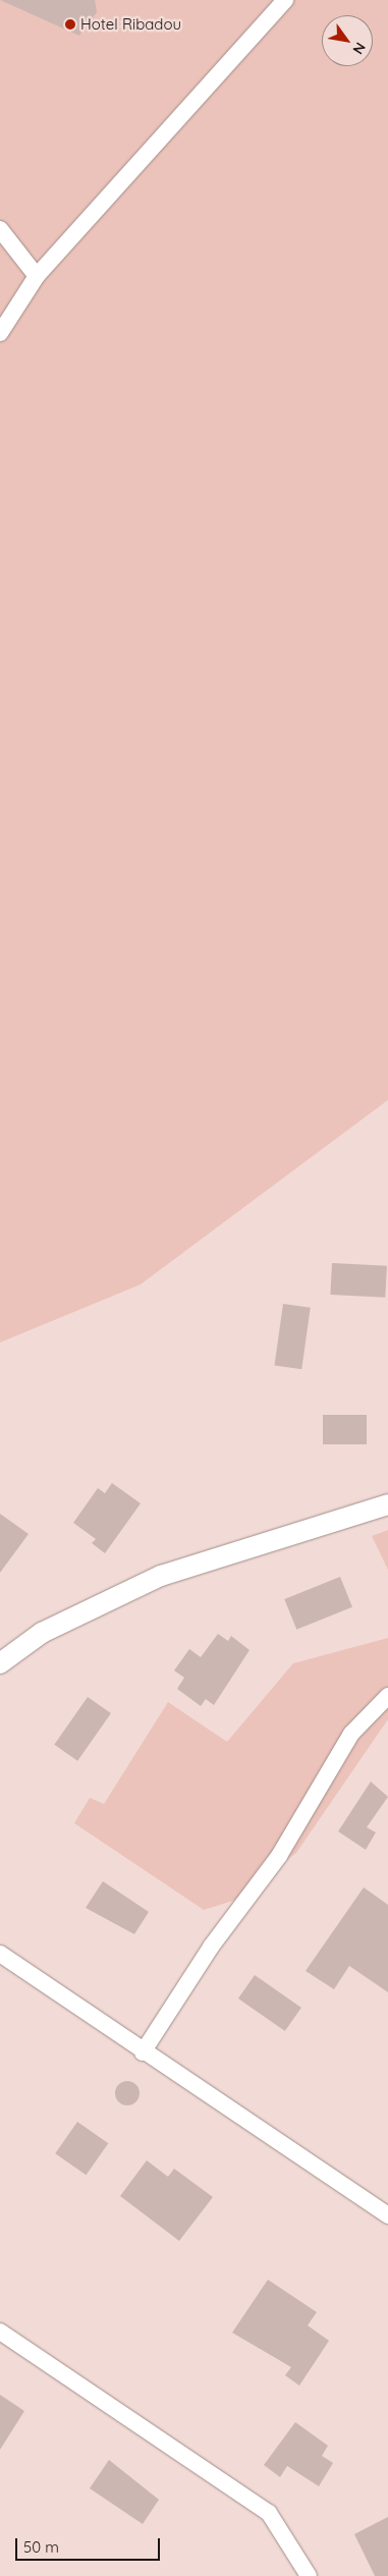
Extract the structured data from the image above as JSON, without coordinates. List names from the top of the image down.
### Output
{
  "places": ["Hotel Ribadou"],
  "scale_bar": "50 m",
  "north": "bottom right"
}
